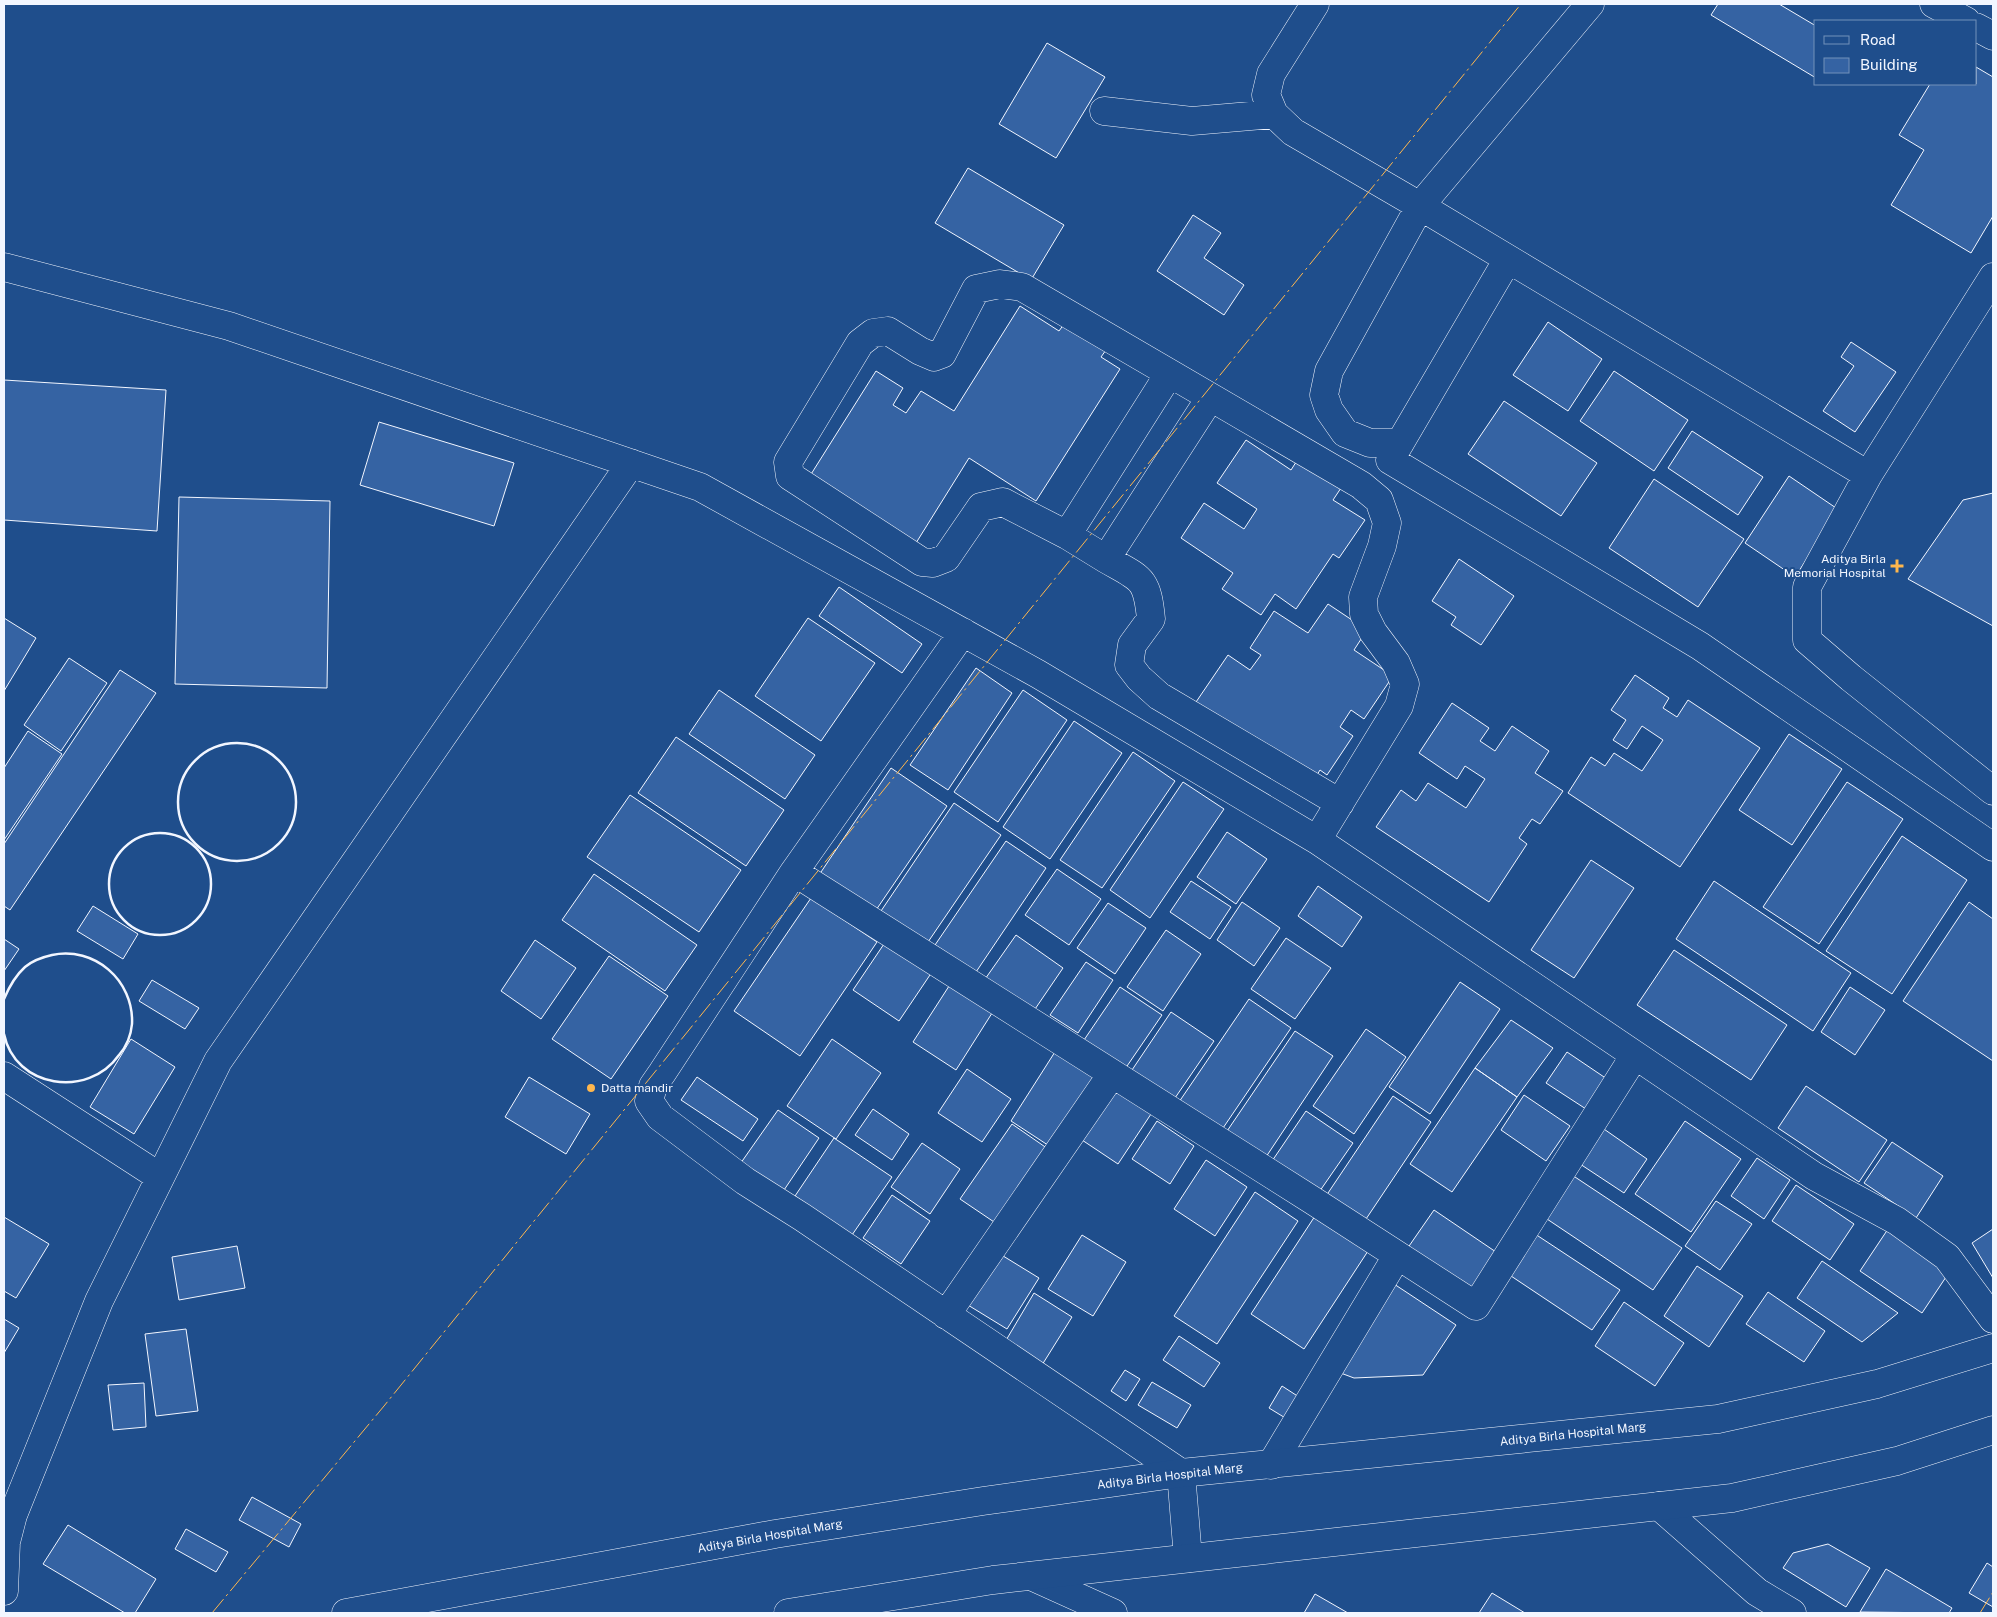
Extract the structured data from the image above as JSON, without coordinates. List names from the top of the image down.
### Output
{
  "streets": {
    "street": ["Aditya Birla Hospital Marg"]
  },
  "places": {
    "health": ["Aditya Birla Memorial Hospital"],
    "other": ["Datta mandir"]
  },
  "legend": ["Road", "Building"]
}
